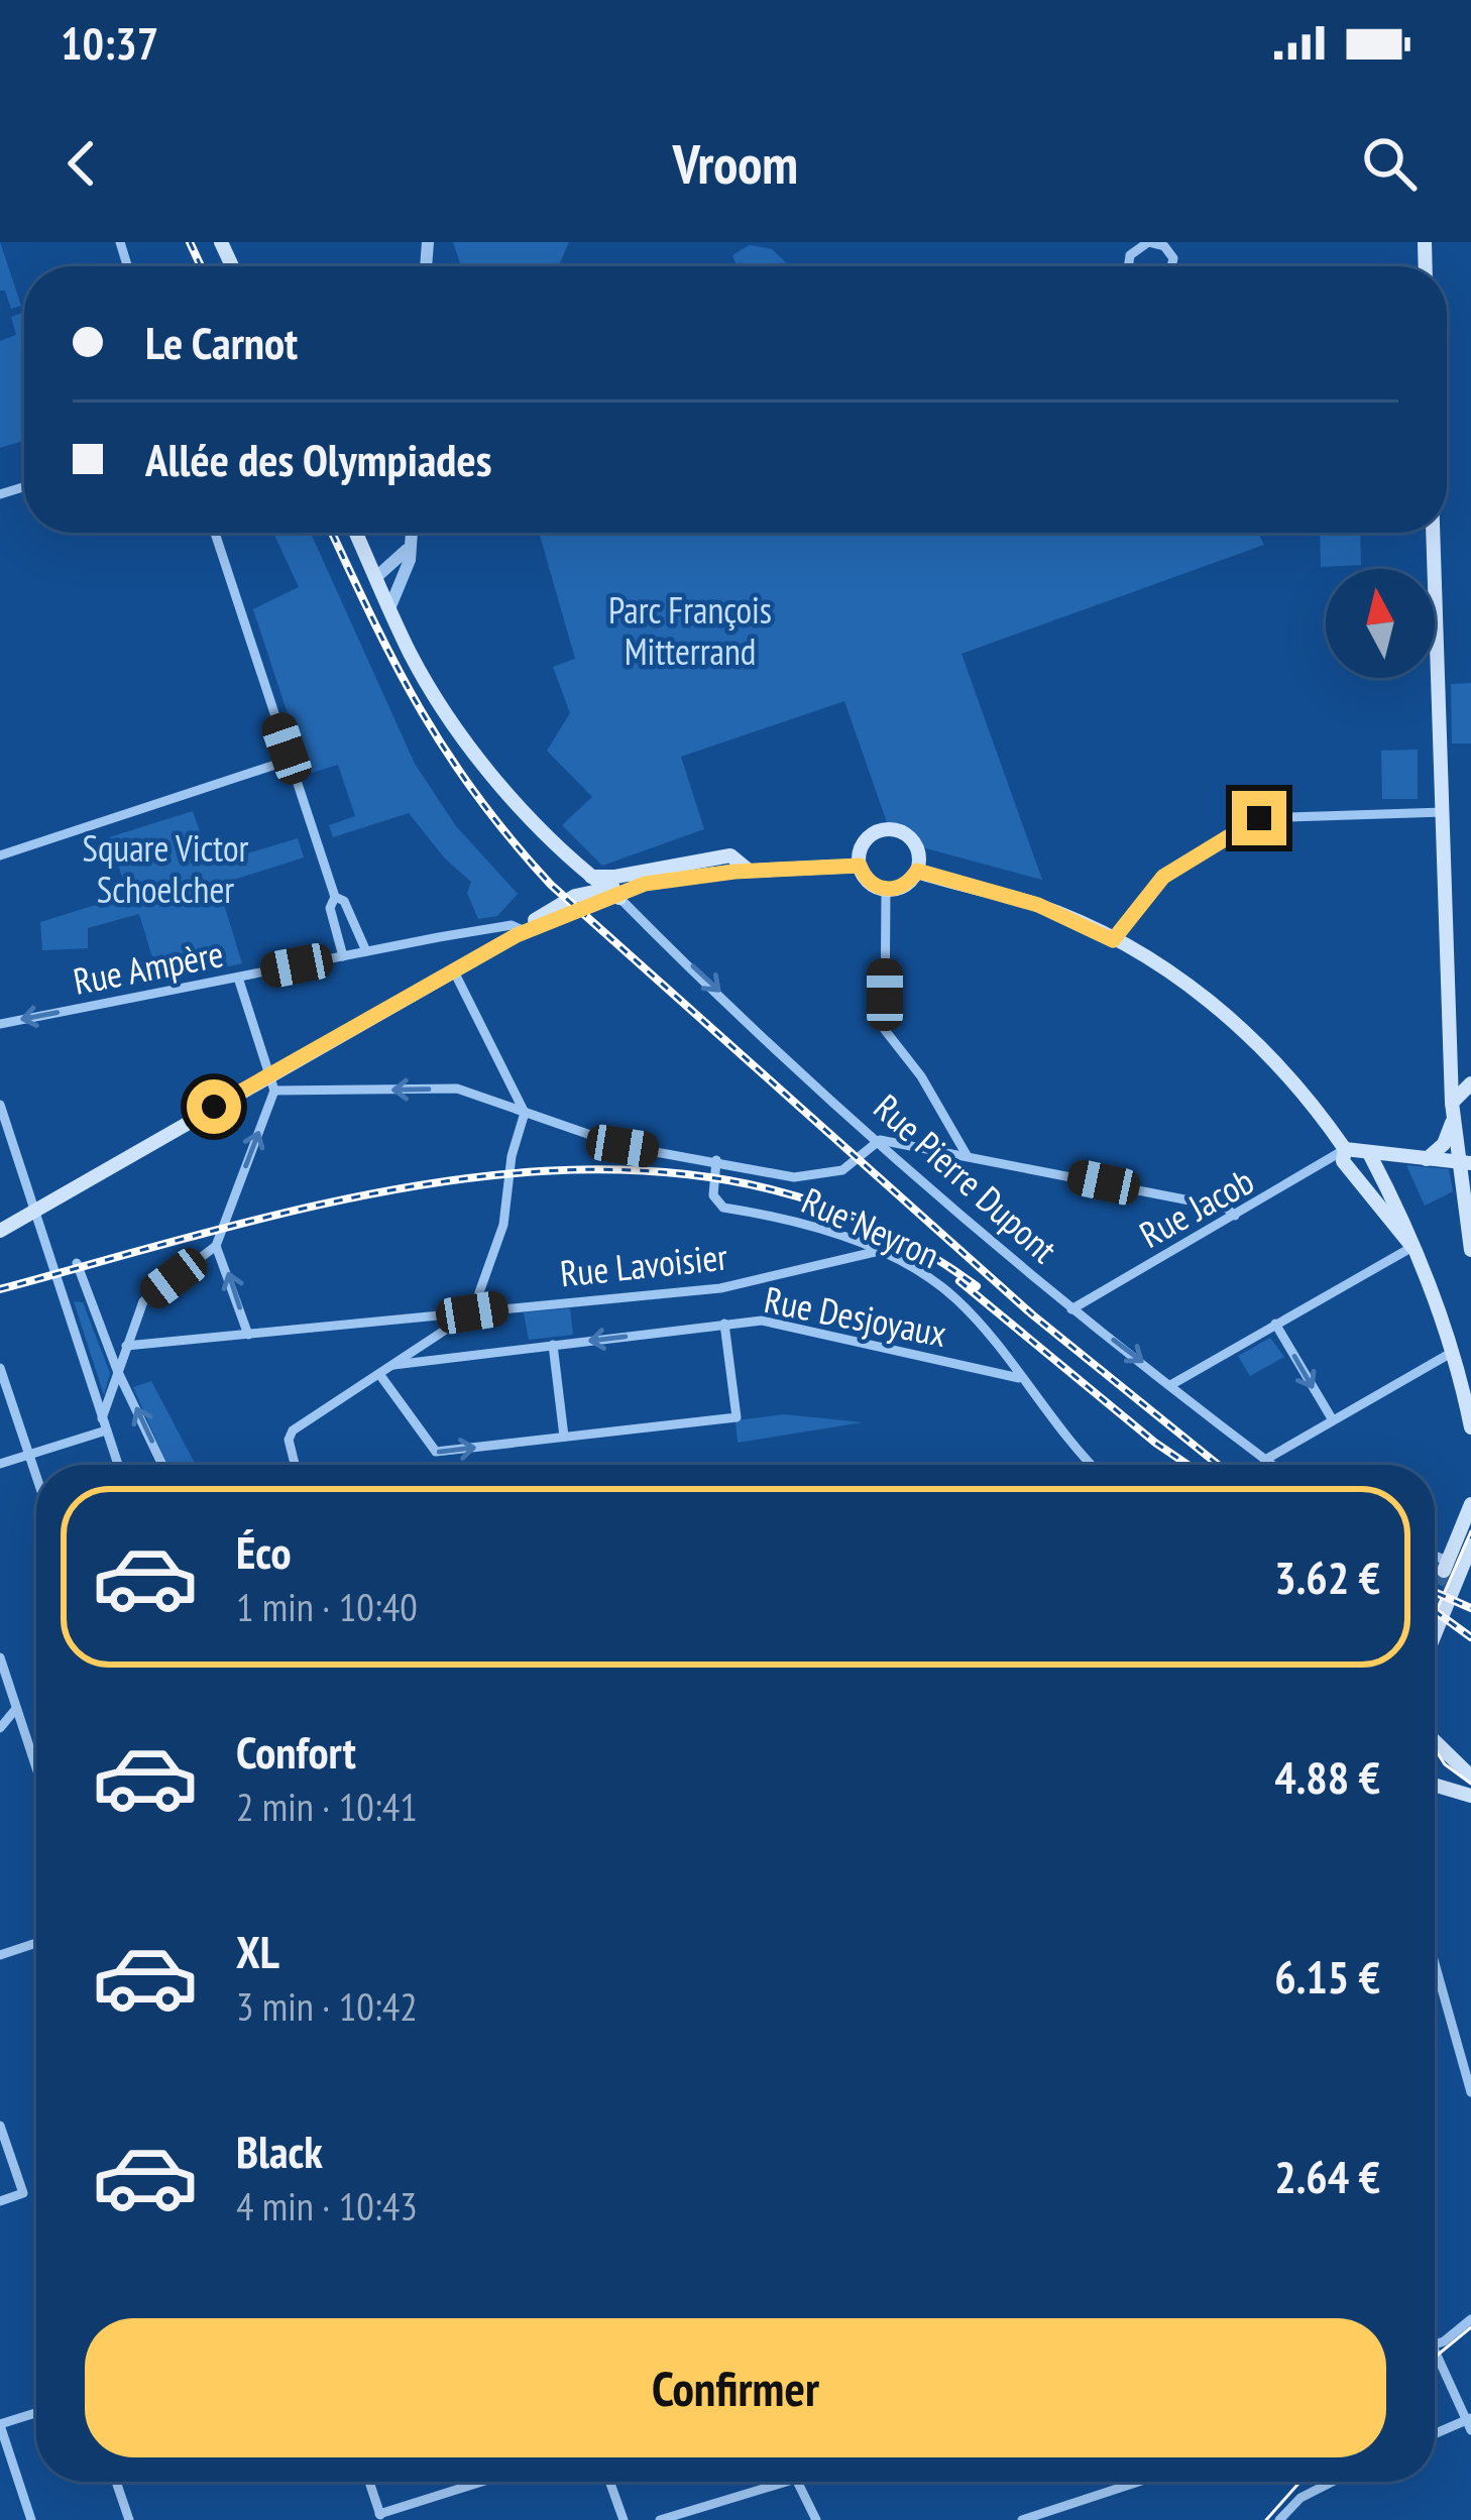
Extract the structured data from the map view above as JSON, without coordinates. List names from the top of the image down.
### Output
{
  "streets": {
    "street": [
      "Rue Ampère",
      "Rue Pierre Dupont",
      "Rue Jacob",
      "Rue Neyron",
      "Rue Lavoisier",
      "Rue Desjoyaux"
    ]
  },
  "crossings": [
    ["Rue Pierre Dupont", "Rue Jacob"],
    ["Rue Neyron", "Rue Lavoisier"],
    ["Rue Neyron", "Rue Desjoyaux"]
  ],
  "one_way": ["Rue Ampère", "Rue Pierre Dupont"],
  "parks": ["Parc François Mitterrand", "Square Victor Schoelcher"],
  "north": "top",
  "page": {
    "status": "10:37",
    "header": "Vroom",
    "banner": ["Le Carnot", "Allée des Olympiades"],
    "list": [
      {
        "name": "Éco",
        "note": "1 min · 10:40",
        "value": "3.62 €"
      },
      {
        "name": "Confort",
        "note": "2 min · 10:41",
        "value": "4.88 €"
      },
      {
        "name": "XL",
        "note": "3 min · 10:42",
        "value": "6.15 €"
      },
      {
        "name": "Black",
        "note": "4 min · 10:43",
        "value": "2.64 €"
      }
    ],
    "buttons": "Confirmer"
  }
}
